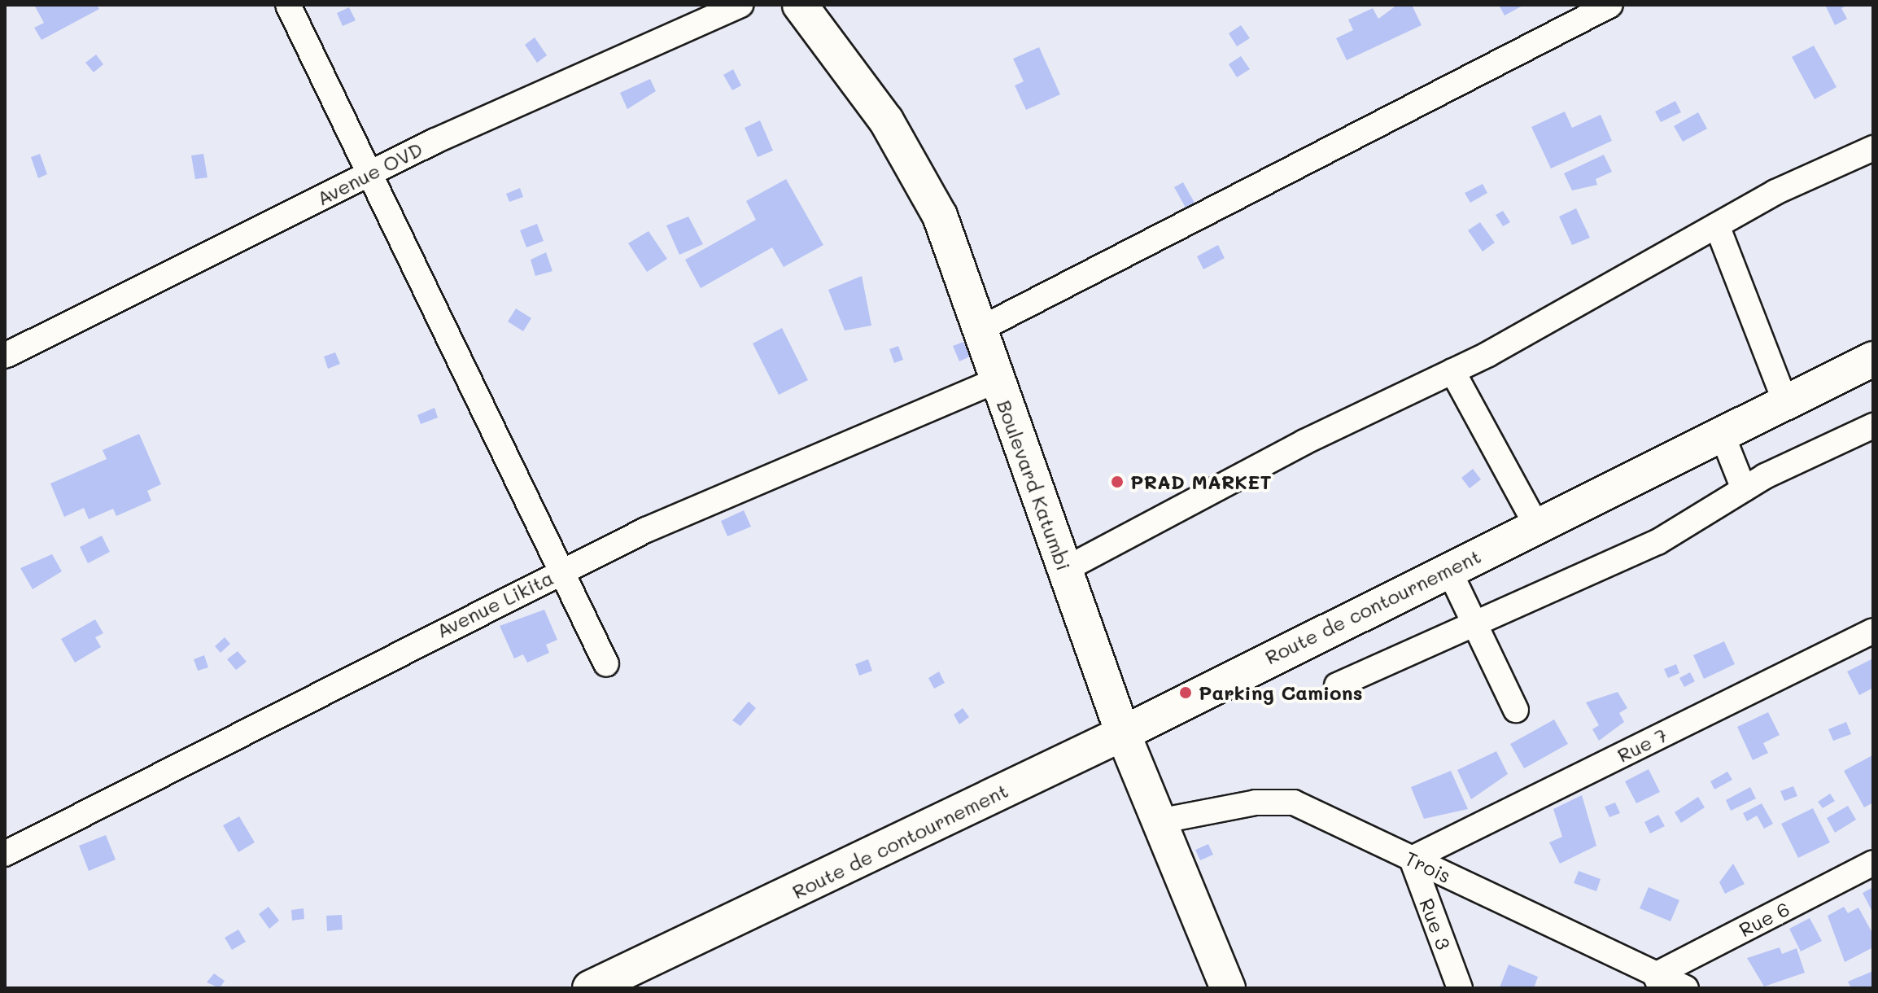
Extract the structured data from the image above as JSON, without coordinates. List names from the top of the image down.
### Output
{
  "streets": {
    "street": [
      "Avenue OVD",
      "Boulevard Katumbi",
      "Avenue Likita",
      "Route de contournement",
      "Rue 7",
      "Trois",
      "Rue 6",
      "Rue 3"
    ]
  },
  "crossings": [
    ["Boulevard Katumbi", "Avenue Likita"],
    ["Boulevard Katumbi", "Route de contournement"],
    ["Boulevard Katumbi", "Trois"],
    ["Rue 7", "Trois"],
    ["Rue 7", "Rue 3"],
    ["Trois", "Rue 6"],
    ["Trois", "Rue 3"]
  ],
  "places": ["PRAD MARKET", "Parking Camions"]
}
